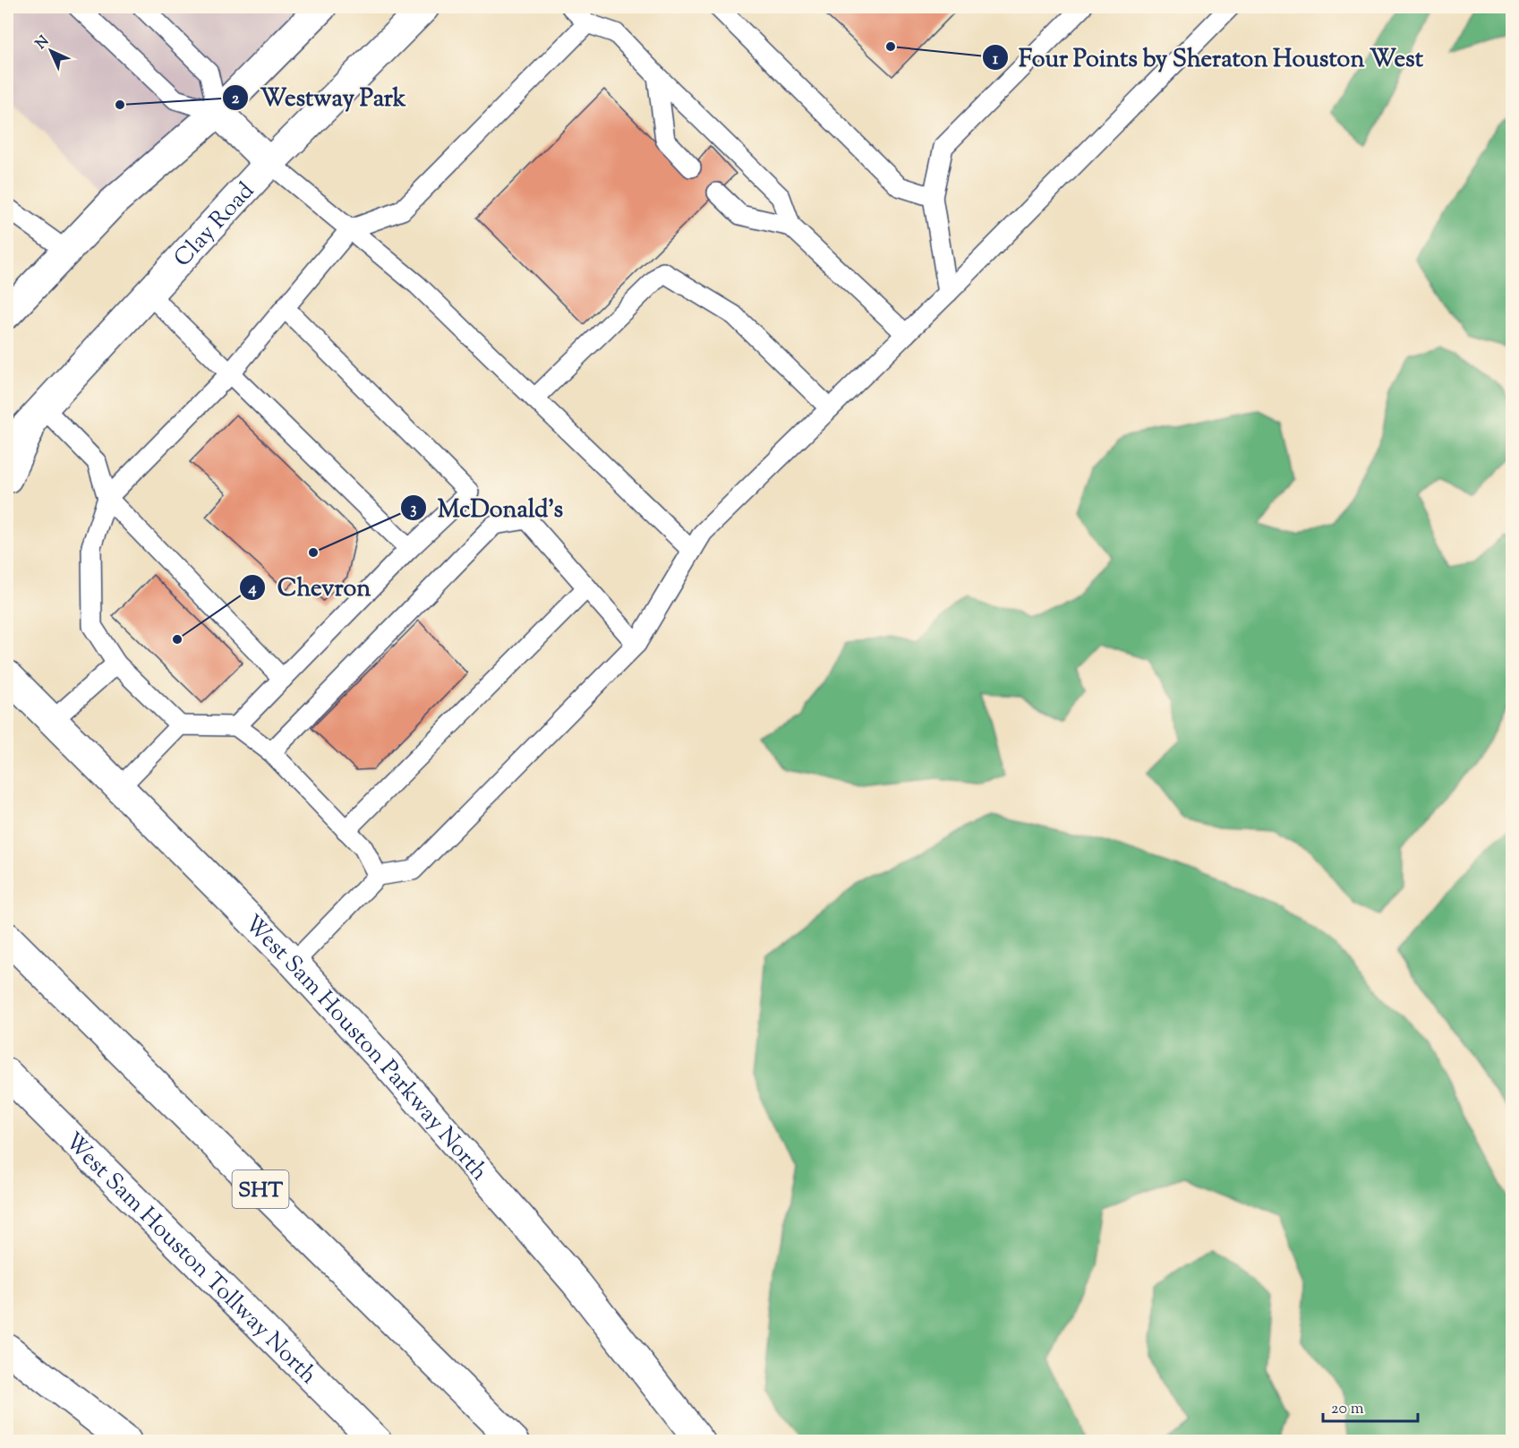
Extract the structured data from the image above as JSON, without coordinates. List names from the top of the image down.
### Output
{
  "streets": {
    "main road": [
      "Clay Road",
      "West Sam Houston Parkway North",
      "SHT",
      "West Sam Houston Tollway North"
    ]
  },
  "places": [
    "Four Points by Sheraton Houston West",
    "Westway Park",
    "McDonald's",
    "Chevron"
  ],
  "scale_bar": "20 m",
  "north": "top left"
}
